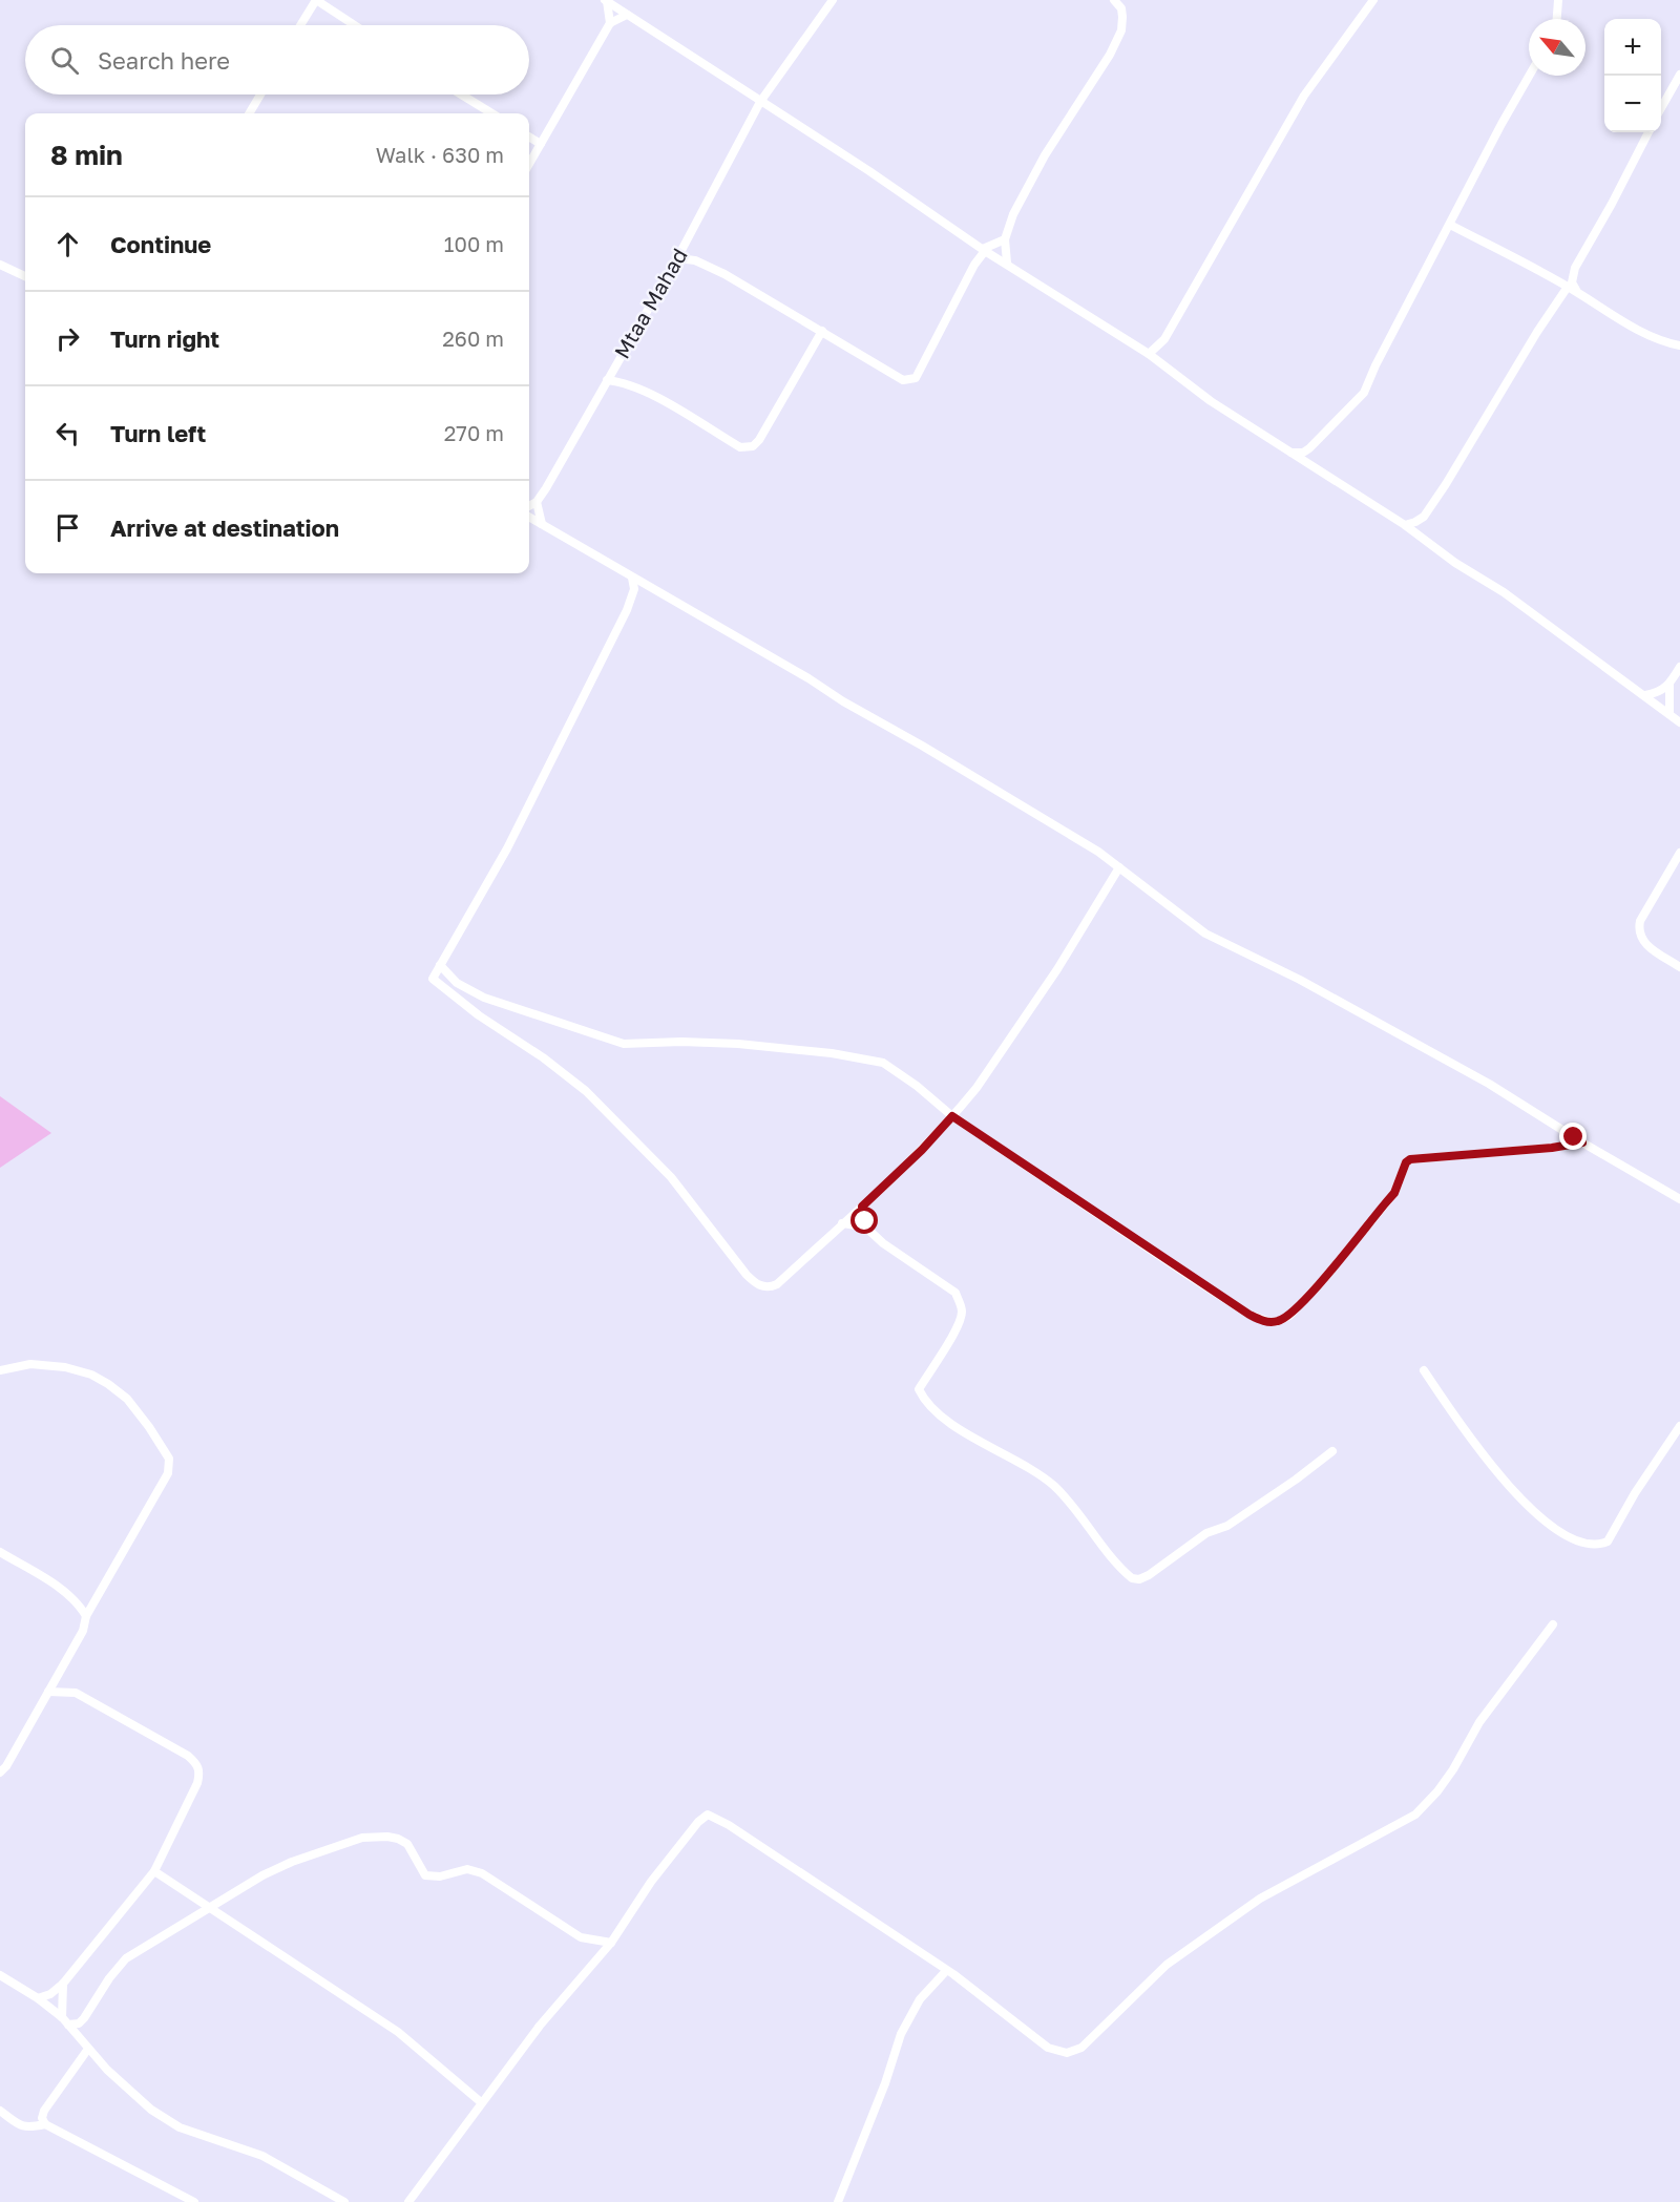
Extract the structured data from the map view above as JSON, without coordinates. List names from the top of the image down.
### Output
{
  "streets": {
    "street": ["Mtaa Mahad"]
  },
  "north": "top left",
  "page": {
    "map_buttons": ["+", "−"],
    "search": "Search here",
    "heading": ["8 min", "Walk · 630 m"],
    "list": [
      ["Continue", "100 m"],
      ["Turn right", "260 m"],
      ["Turn left", "270 m"],
      "Arrive at destination"
    ]
  }
}
